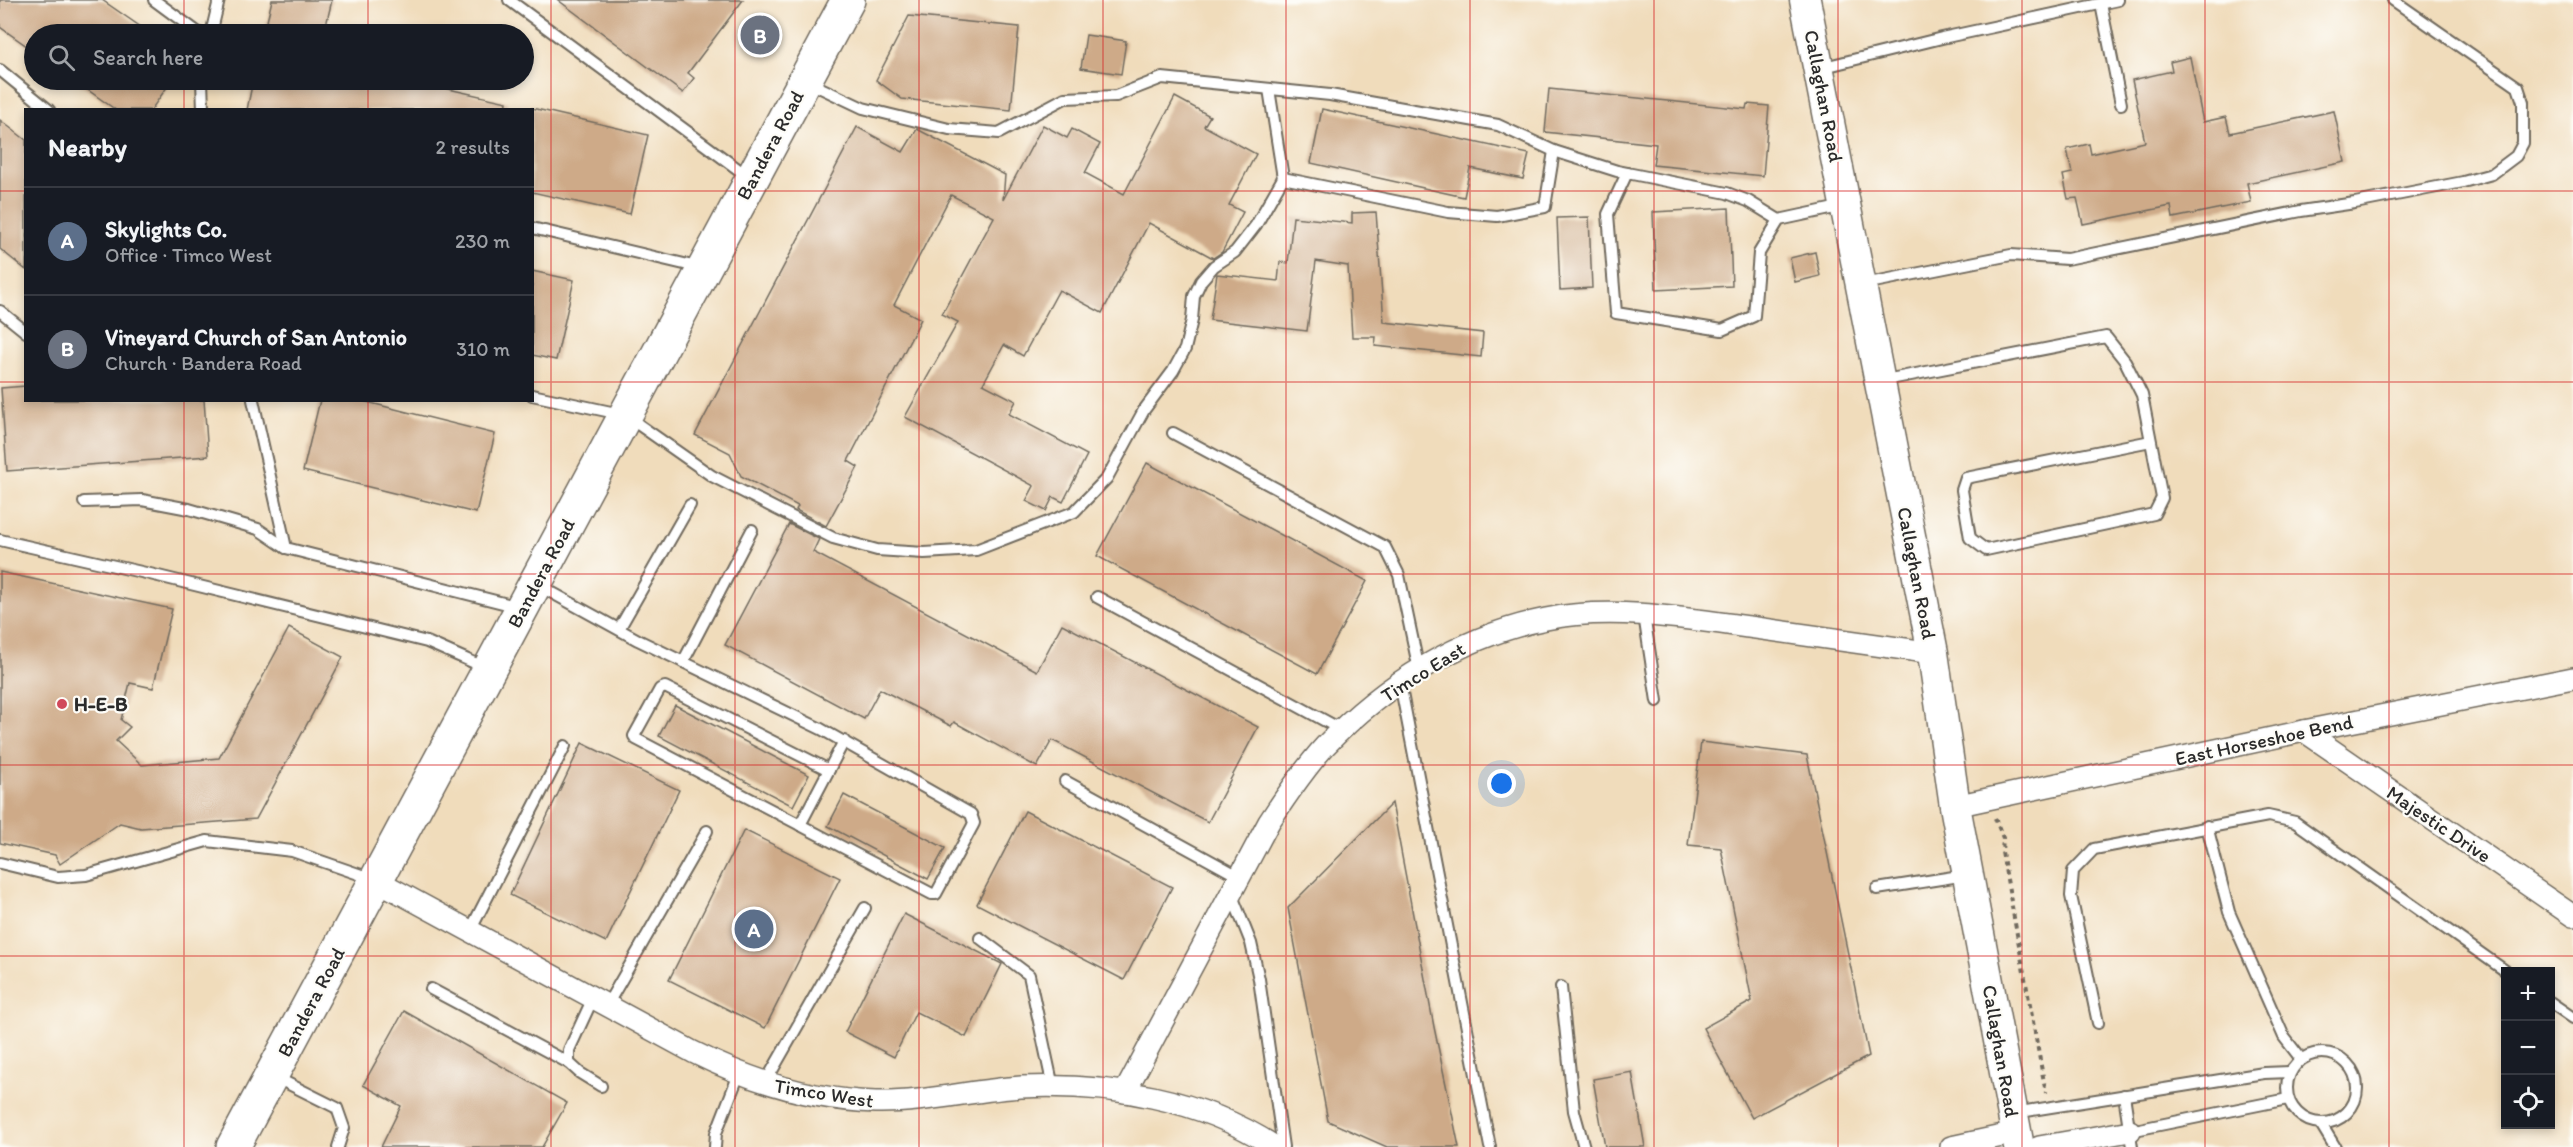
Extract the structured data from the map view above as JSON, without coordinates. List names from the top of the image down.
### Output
{
  "streets": {
    "main road": ["Callaghan Road", "Bandera Road"],
    "street": [
      "Timco East",
      "East Horseshoe Bend",
      "Majestic Drive",
      "Timco West"
    ]
  },
  "crossings": [
    ["Callaghan Road", "Timco East"],
    ["Callaghan Road", "East Horseshoe Bend"],
    ["Bandera Road", "Timco West"],
    ["Timco East", "Timco West"],
    ["East Horseshoe Bend", "Majestic Drive"]
  ],
  "places": ["H-E-B"],
  "page": {
    "pins": ["B", "A"],
    "search": "Search here",
    "heading": ["Nearby", "2 results"],
    "list": [
      {
        "mark": "A",
        "name": "Skylights Co.",
        "note": "Office · Timco West",
        "value": "230 m"
      },
      {
        "mark": "B",
        "name": "Vineyard Church of San Antonio",
        "note": "Church · Bandera Road",
        "value": "310 m"
      }
    ],
    "map_buttons": ["+", "−"]
  }
}
